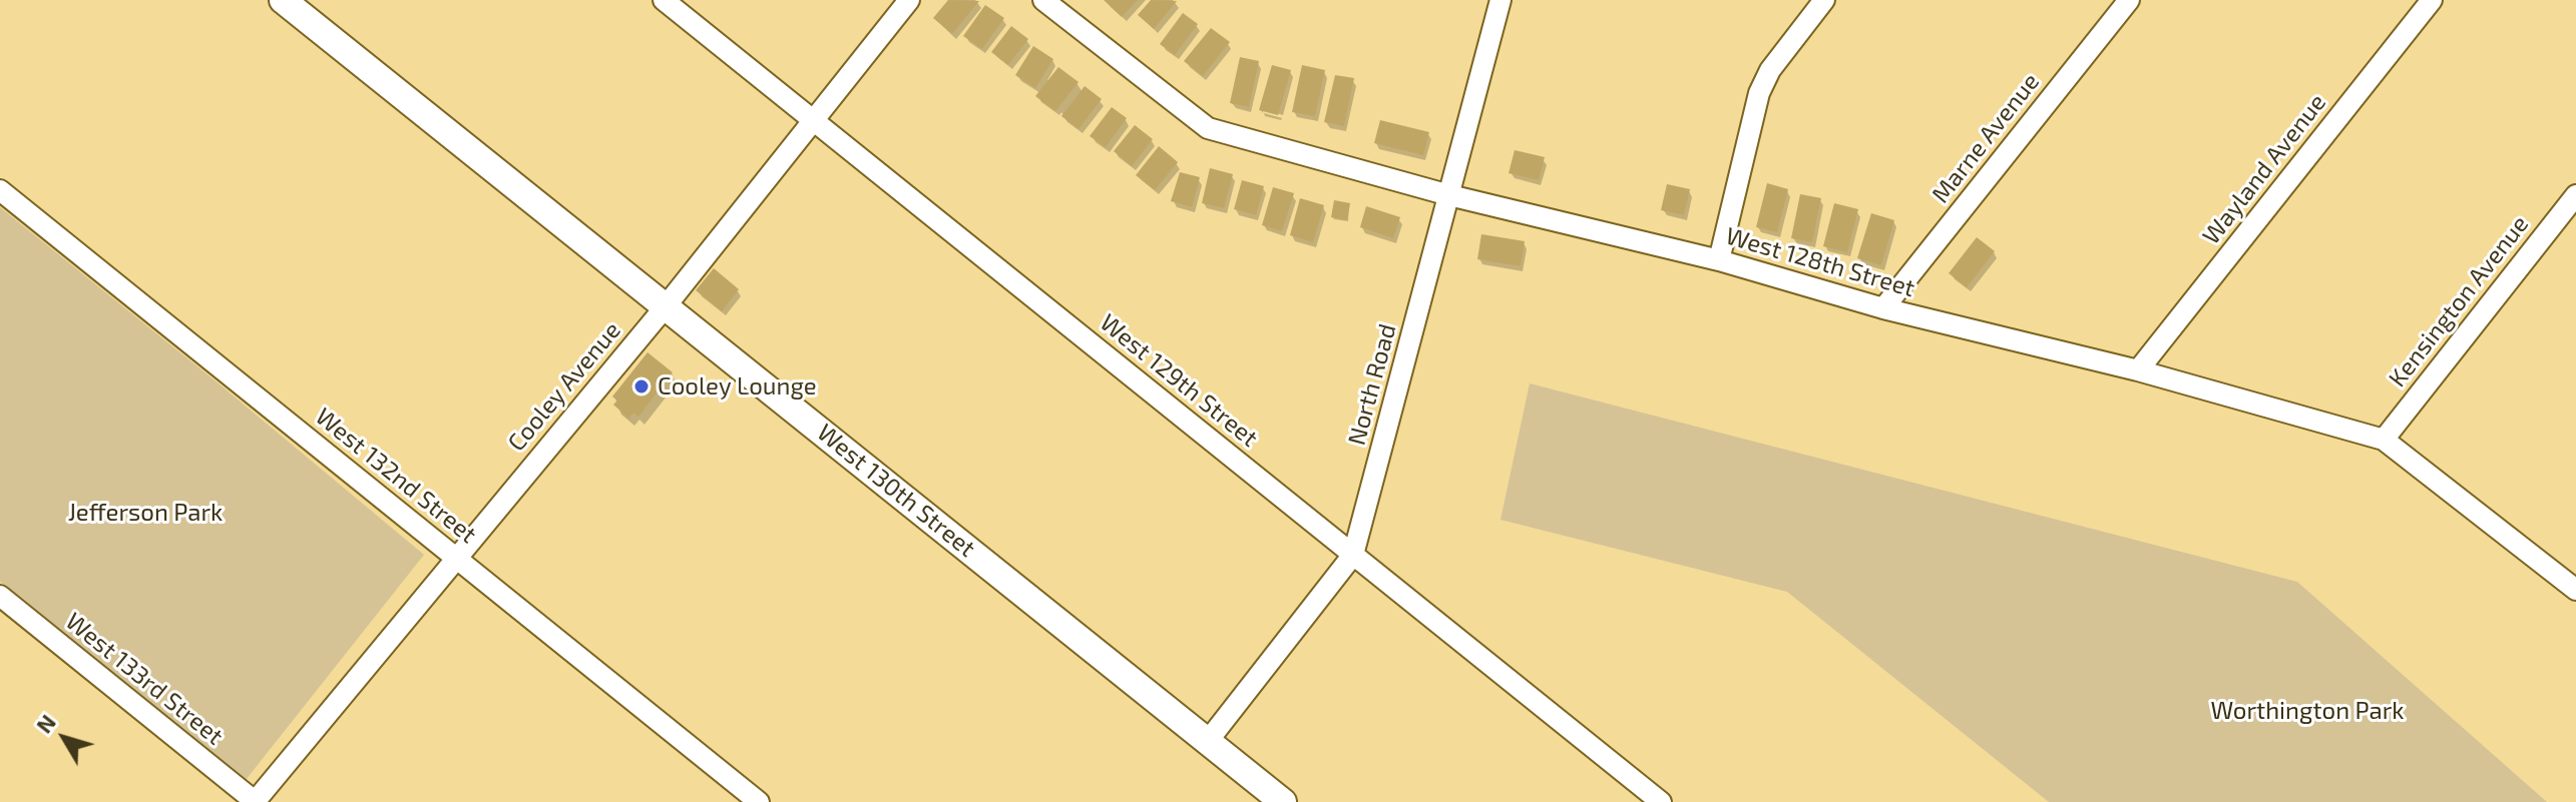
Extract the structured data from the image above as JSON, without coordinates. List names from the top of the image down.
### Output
{
  "streets": {
    "main road": ["West 130th Street"],
    "street": [
      "Marne Avenue",
      "Wayland Avenue",
      "West 128th Street",
      "Kensington Avenue",
      "West 129th Street",
      "North Road",
      "Cooley Avenue",
      "West 132nd Street",
      "West 133rd Street"
    ]
  },
  "crossings": [
    ["Marne Avenue", "West 128th Street"],
    ["Wayland Avenue", "West 128th Street"],
    ["West 128th Street", "Kensington Avenue"],
    ["West 128th Street", "North Road"],
    ["West 129th Street", "North Road"],
    ["West 129th Street", "Cooley Avenue"],
    ["North Road", "West 130th Street"],
    ["Cooley Avenue", "West 132nd Street"],
    ["Cooley Avenue", "West 130th Street"],
    ["Cooley Avenue", "West 133rd Street"]
  ],
  "parks": ["Jefferson Park", "Worthington Park"],
  "places": ["Cooley Lounge"],
  "north": "top left"
}
